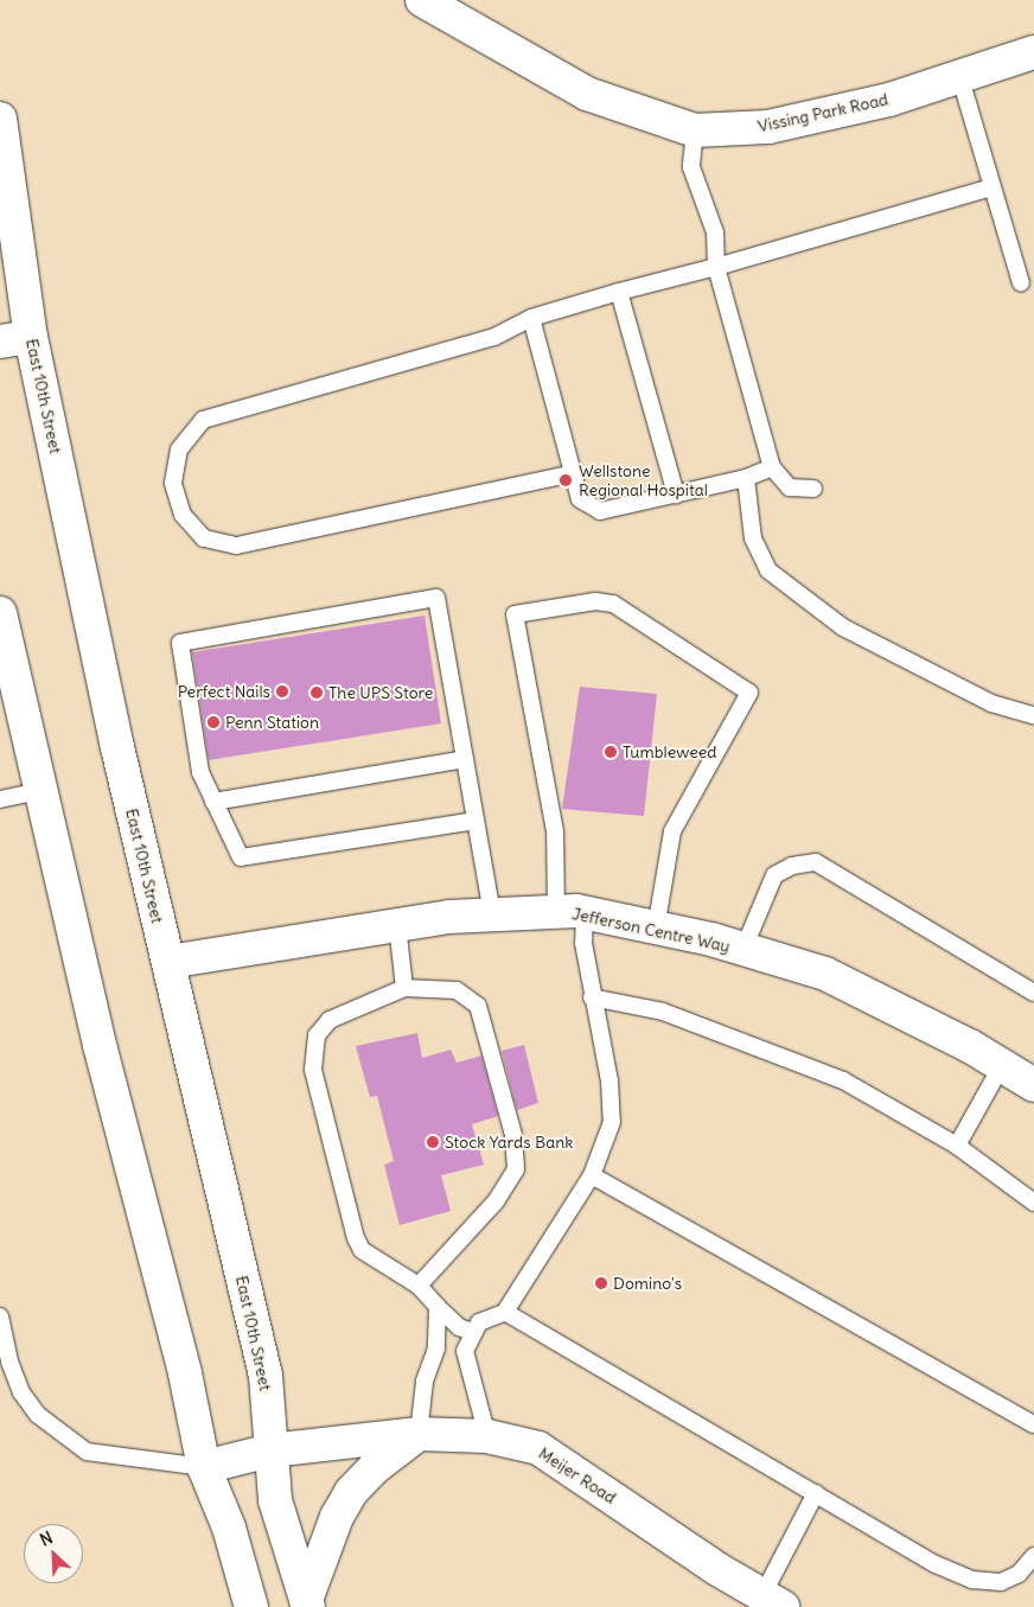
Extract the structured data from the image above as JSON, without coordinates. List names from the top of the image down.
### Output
{
  "streets": {
    "main road": [
      "Vissing Park Road",
      "East 10th Street",
      "Jefferson Centre Way",
      "Meijer Road"
    ]
  },
  "crossings": [
    ["East 10th Street", "Jefferson Centre Way"],
    ["East 10th Street", "Meijer Road"]
  ],
  "places": [
    "Wellstone Regional Hospital",
    "Perfect Nails",
    "The UPS Store",
    "Penn Station",
    "Tumbleweed",
    "Stock Yards Bank",
    "Domino's"
  ],
  "north": "top left"
}
